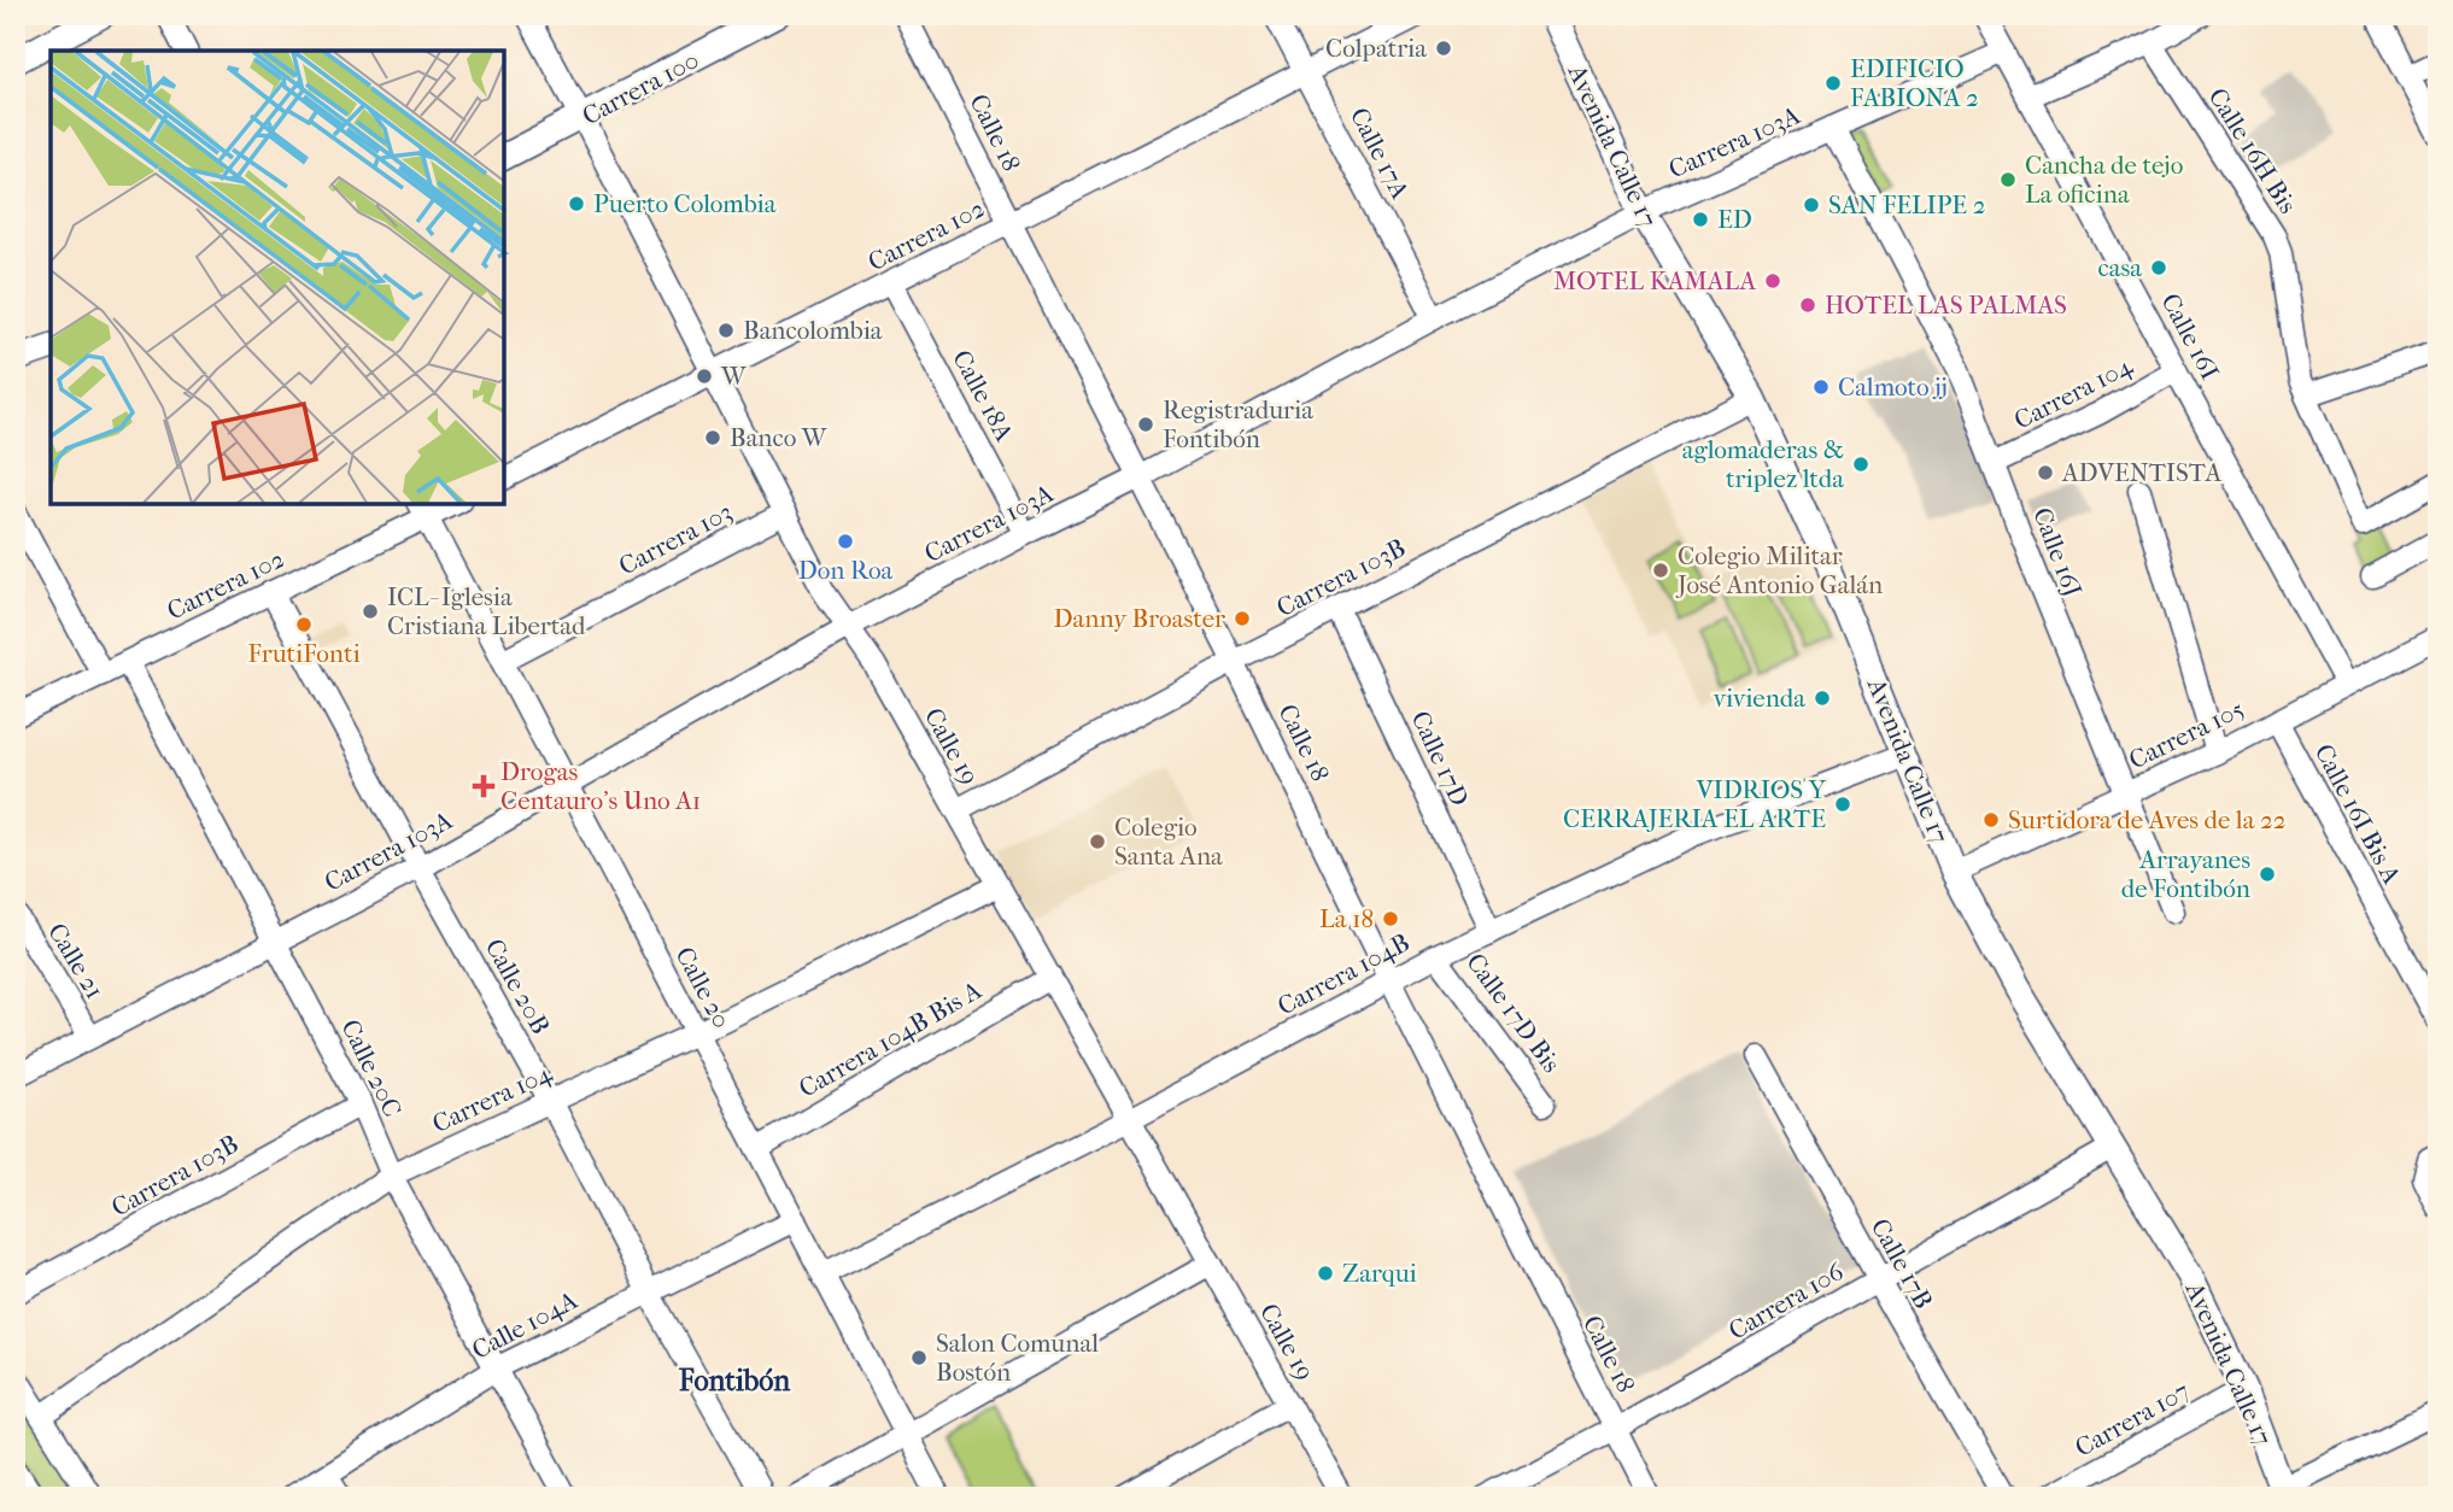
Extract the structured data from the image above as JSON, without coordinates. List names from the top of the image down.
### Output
{
  "streets": {
    "main road": ["Carrera 100", "Avenida Calle 17"],
    "street": [
      "Calle 18",
      "Carrera 103A",
      "Calle 16H Bis",
      "Calle 17A",
      "Carrera 102",
      "Calle 16I",
      "Carrera 104",
      "Calle 18A",
      "Carrera 103",
      "Calle 16J",
      "Carrera 103B",
      "Carrera 105",
      "Calle 19",
      "Calle 17D",
      "Calle 16I Bis A",
      "Calle 21",
      "Carrera 104B",
      "Calle 20B",
      "Calle 20",
      "Calle 17D Bis",
      "Carrera 104B Bis A",
      "Calle 20C",
      "Calle 17B",
      "Carrera 106",
      "Calle 104A",
      "Carrera 107"
    ]
  },
  "crossings": [
    ["Carrera 100", "Calle 19"],
    ["Calle 18", "Carrera 103A"],
    ["Calle 18", "Carrera 102"],
    ["Calle 18", "Carrera 103B"],
    ["Calle 18", "Carrera 104B"],
    ["Calle 18", "Carrera 106"],
    ["Carrera 103A", "Avenida Calle 17"],
    ["Carrera 103A", "Calle 17A"],
    ["Carrera 103A", "Calle 16I"],
    ["Carrera 103A", "Calle 18A"],
    ["Carrera 103A", "Calle 16J"],
    ["Carrera 103A", "Calle 19"],
    ["Carrera 103A", "Calle 21"],
    ["Carrera 103A", "Calle 20B"],
    ["Carrera 103A", "Calle 20"],
    ["Carrera 103A", "Calle 20C"],
    ["Avenida Calle 17", "Carrera 103B"],
    ["Avenida Calle 17", "Carrera 105"],
    ["Avenida Calle 17", "Carrera 104B"],
    ["Avenida Calle 17", "Carrera 106"],
    ["Avenida Calle 17", "Carrera 107"],
    ["Calle 17A", "Carrera 102"],
    ["Carrera 102", "Calle 18A"],
    ["Carrera 102", "Calle 19"],
    ["Carrera 102", "Calle 20B"],
    ["Carrera 102", "Calle 20"],
    ["Carrera 102", "Calle 20C"],
    ["Calle 16I", "Carrera 104"],
    ["Calle 16I", "Carrera 105"],
    ["Carrera 104", "Calle 16J"],
    ["Carrera 104", "Calle 19"],
    ["Carrera 104", "Calle 20B"],
    ["Carrera 104", "Calle 20"],
    ["Carrera 104", "Calle 20C"],
    ["Carrera 103", "Calle 19"],
    ["Carrera 103", "Calle 20"],
    ["Calle 16J", "Carrera 105"],
    ["Carrera 103B", "Calle 19"],
    ["Carrera 103B", "Calle 17D"],
    ["Carrera 103B", "Calle 20C"],
    ["Carrera 105", "Calle 16I Bis A"],
    ["Calle 19", "Carrera 104B"],
    ["Calle 19", "Carrera 104B Bis A"],
    ["Calle 17D", "Carrera 104B"],
    ["Carrera 104B", "Calle 20"],
    ["Carrera 104B", "Calle 17D Bis"],
    ["Calle 20B", "Calle 104A"],
    ["Calle 20", "Carrera 104B Bis A"],
    ["Calle 20", "Calle 104A"],
    ["Calle 20C", "Calle 104A"],
    ["Calle 17B", "Carrera 106"]
  ],
  "districts": ["Fontibón"],
  "places": {
    "other": [
      "Colpatria",
      "EDIFICIO FABIONA 2",
      "Cancha de tejo La oficina",
      "Puerto Colombia",
      "SAN FELIPE 2",
      "ED",
      "casa",
      "MOTEL KAMALA",
      "HOTEL LAS PALMAS",
      "Bancolombia",
      "W",
      "Calmoto jj",
      "Registraduria Fontibón",
      "Banco W",
      "aglomaderas & triplez ltda",
      "ADVENTISTA",
      "Don Roa",
      "Colegio Militar José Antonio Galán",
      "ICL- Iglesia Cristiana Libertad",
      "Danny Broaster",
      "FrutiFonti",
      "vivienda",
      "VIDRIOS Y CERRAJERIA EL ARTE",
      "Surtidora de Aves de la 22",
      "Colegio Santa Ana",
      "Arrayanes de Fontibón",
      "La 18",
      "Zarqui",
      "Salon Comunal Bostón"
    ],
    "health": ["Drogas Centauro's Uno A1"]
  }
}
